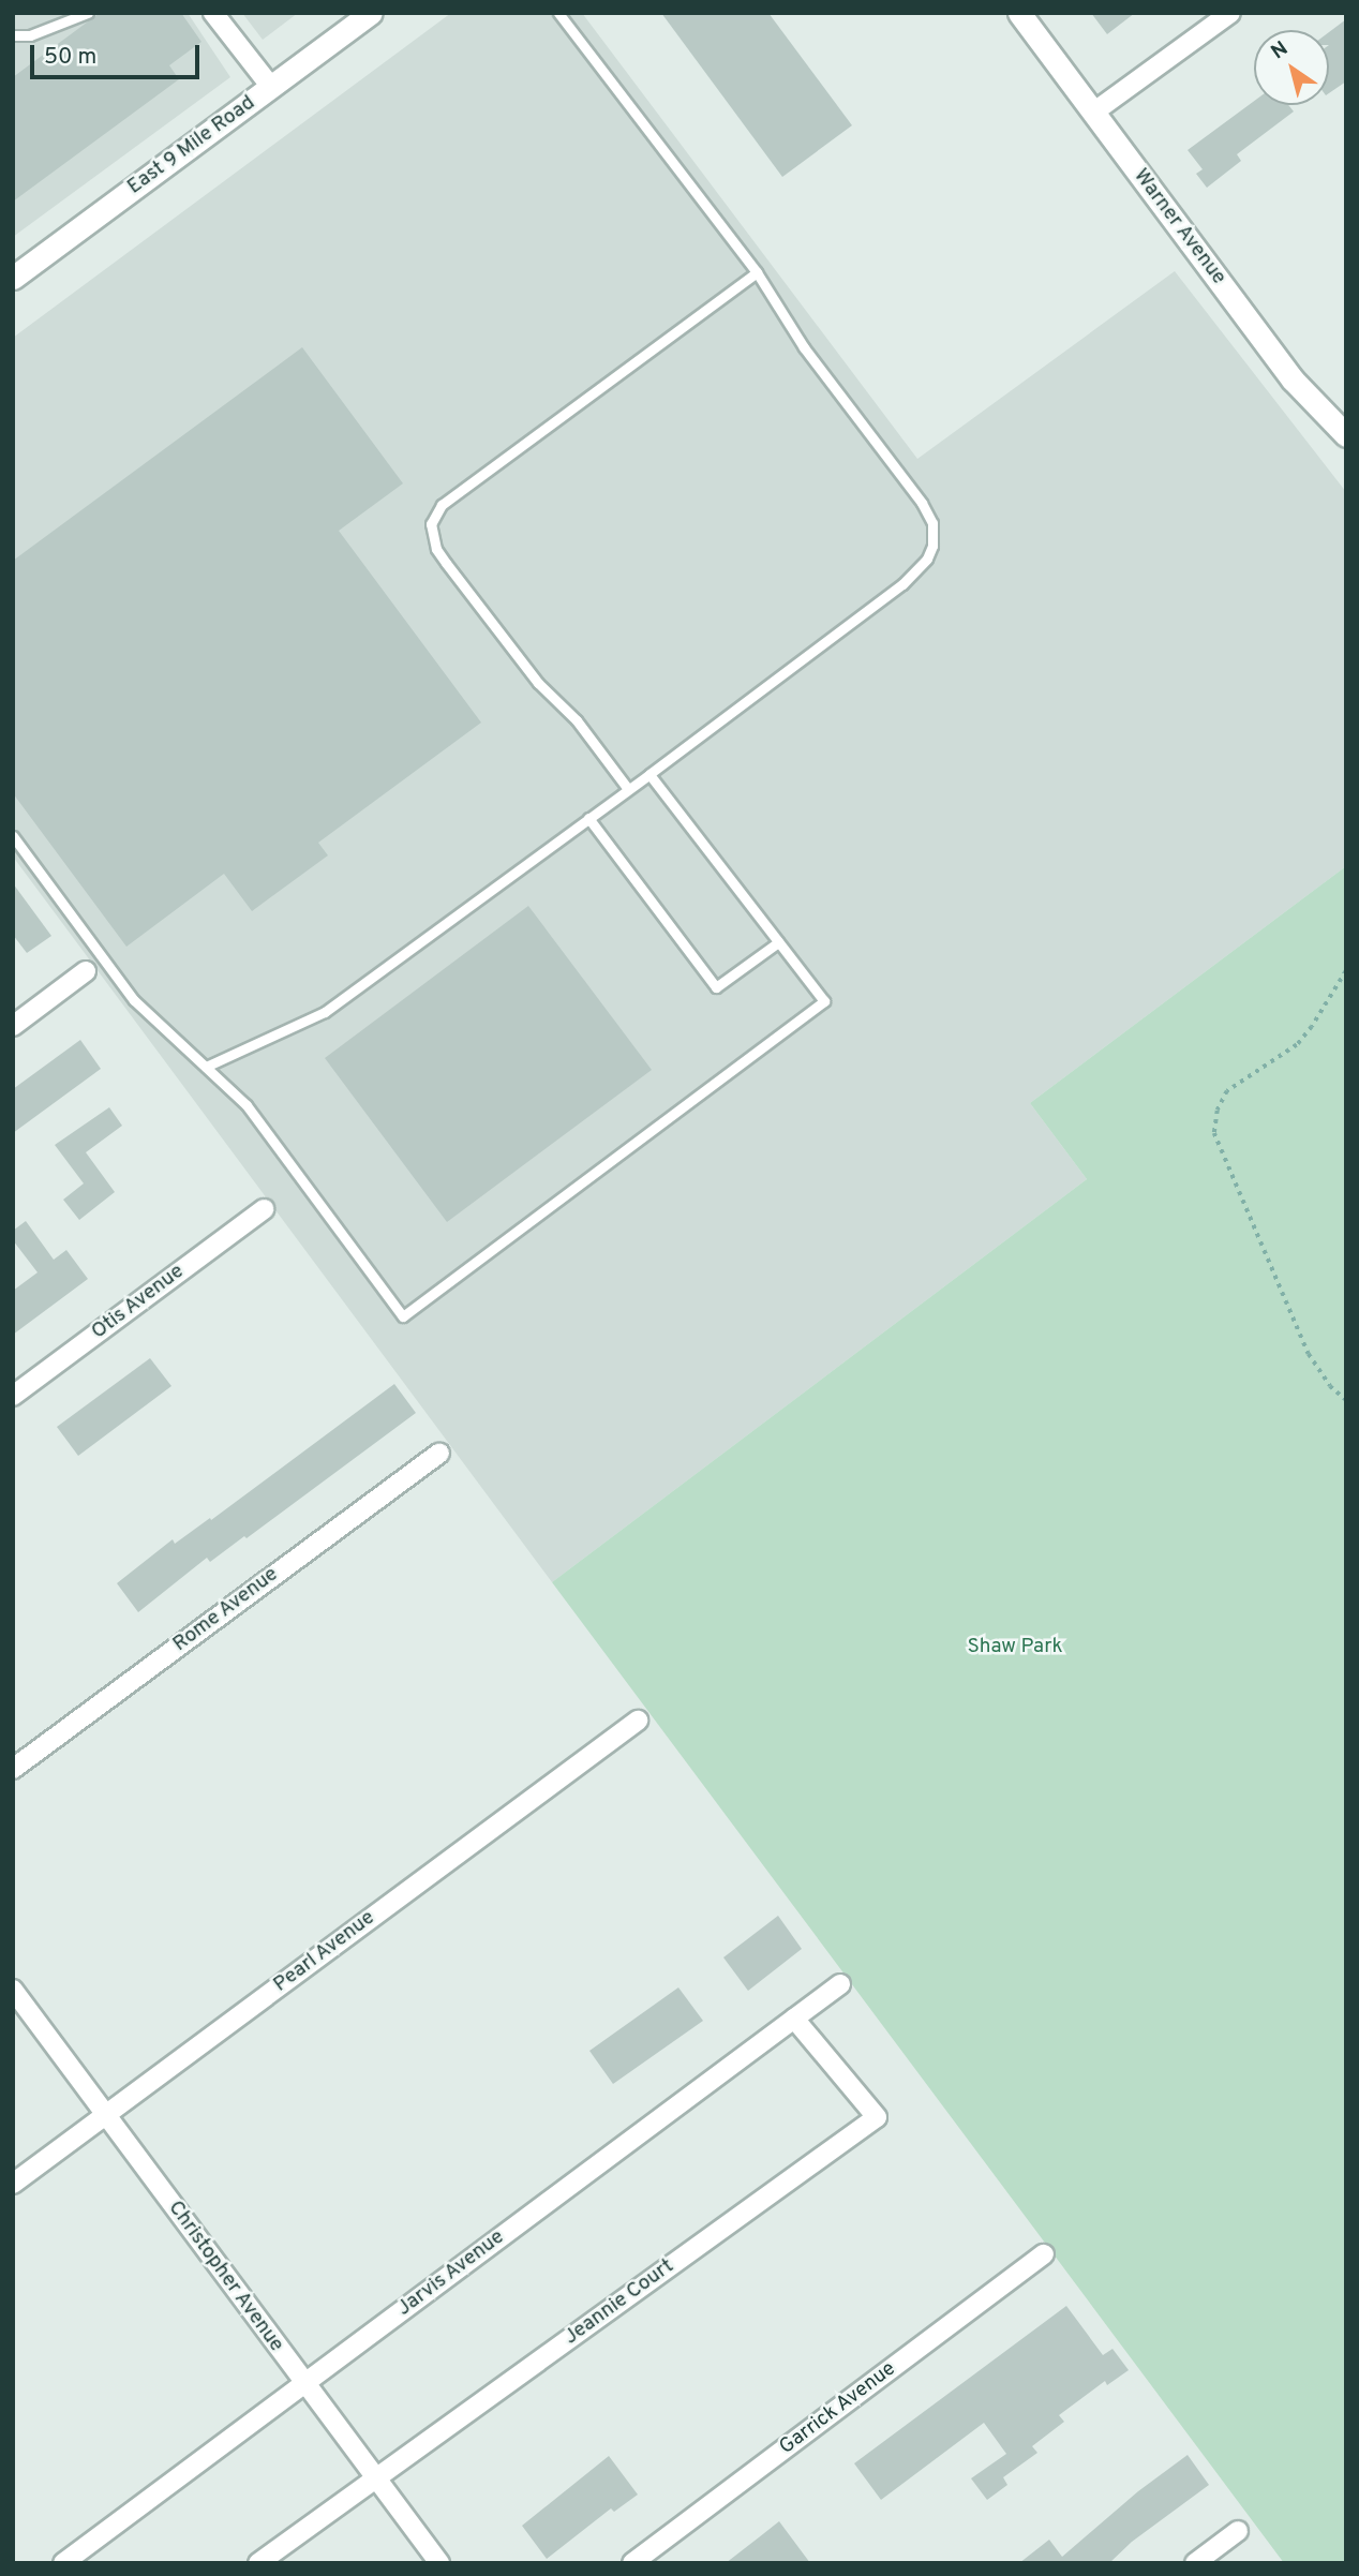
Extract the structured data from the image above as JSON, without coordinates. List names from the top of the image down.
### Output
{
  "streets": {
    "street": [
      "East 9 Mile Road",
      "Warner Avenue",
      "Otis Avenue",
      "Rome Avenue",
      "Pearl Avenue",
      "Jarvis Avenue",
      "Christopher Avenue",
      "Jeannie Court",
      "Garrick Avenue"
    ]
  },
  "crossings": [
    ["Pearl Avenue", "Christopher Avenue"],
    ["Jarvis Avenue", "Christopher Avenue"],
    ["Jarvis Avenue", "Jeannie Court"],
    ["Christopher Avenue", "Jeannie Court"]
  ],
  "parks": ["Shaw Park"],
  "scale_bar": "50 m",
  "north": "top left"
}
